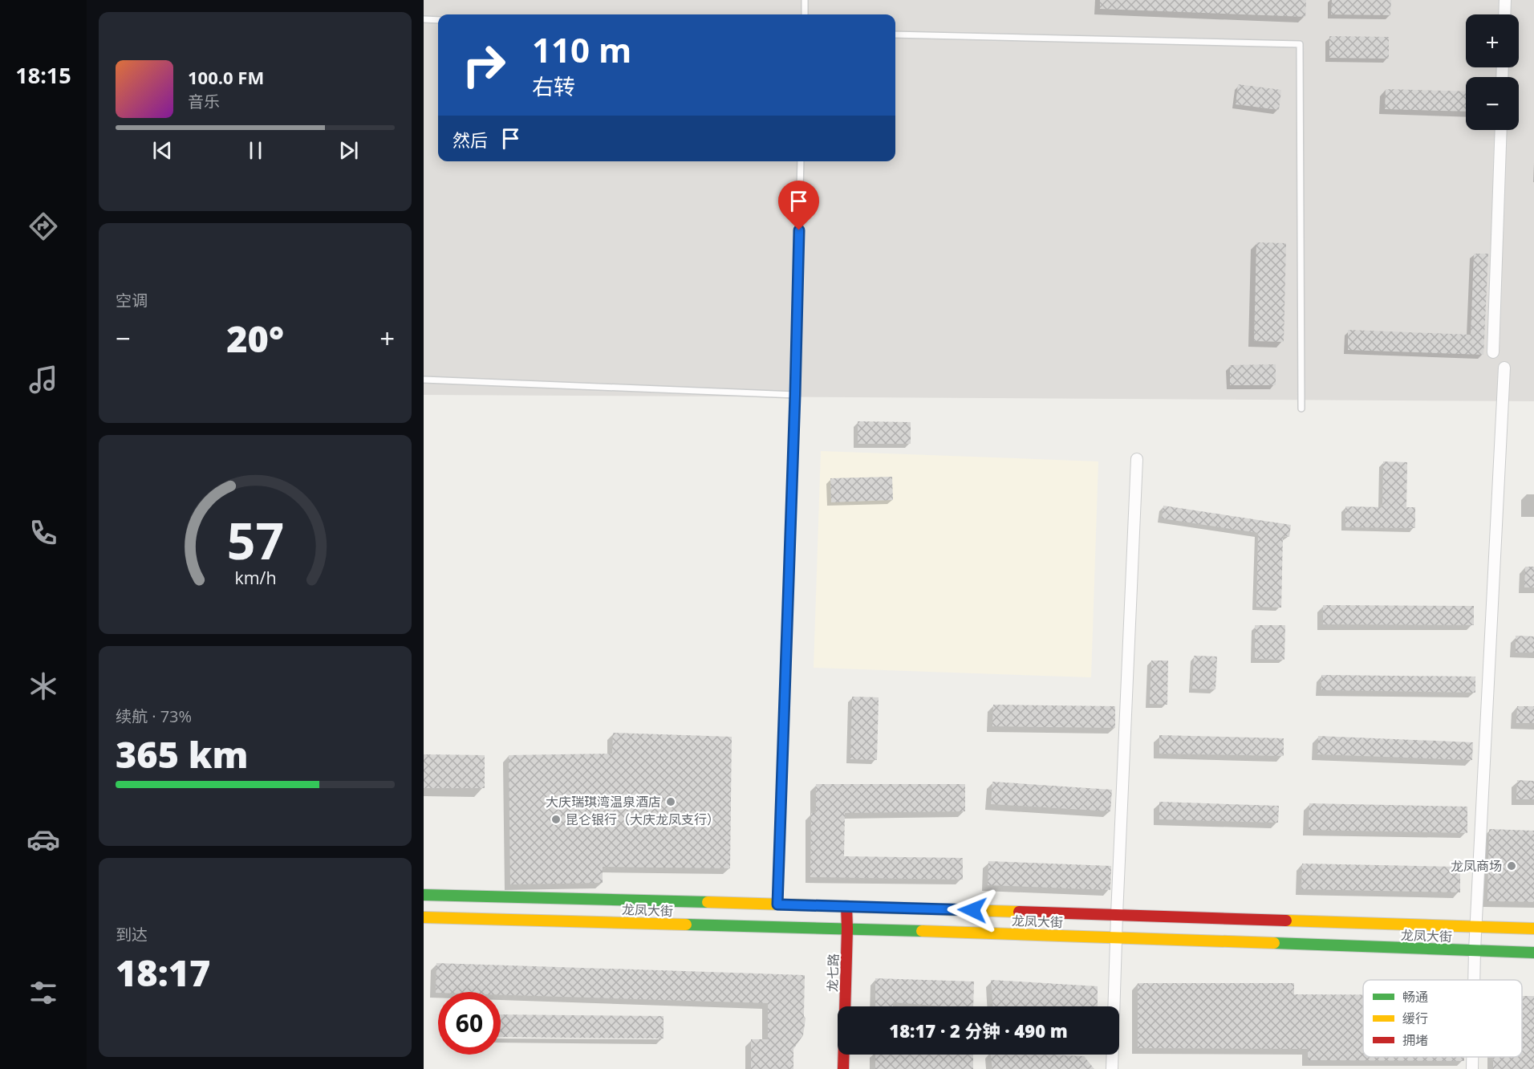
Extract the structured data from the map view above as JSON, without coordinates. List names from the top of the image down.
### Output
{
  "streets": {
    "main road": ["龙凤大街", "龙七路"]
  },
  "crossings": [
    ["龙凤大街", "龙七路"]
  ],
  "places": ["大庆瑞琪湾温泉酒店", "昆仑银行（大庆龙凤支行）", "龙凤商场"],
  "legend": ["畅通", "缓行", "拥堵"],
  "page": {
    "tabs": "18:15",
    "map_buttons": ["+", "−"],
    "turn": ["110 m", "右转"],
    "song": ["100.0 FM", "音乐"],
    "then": "然后",
    "tile": [
      "空调",
      ["续航 · 73%", "365 km"],
      ["到达", "18:17"]
    ],
    "heat": ["−", "20°", "+"],
    "limit": "60",
    "trip": "18:17 · 2 分钟 · 490 m",
    "gauge": ["57", "km/h"]
  }
}
